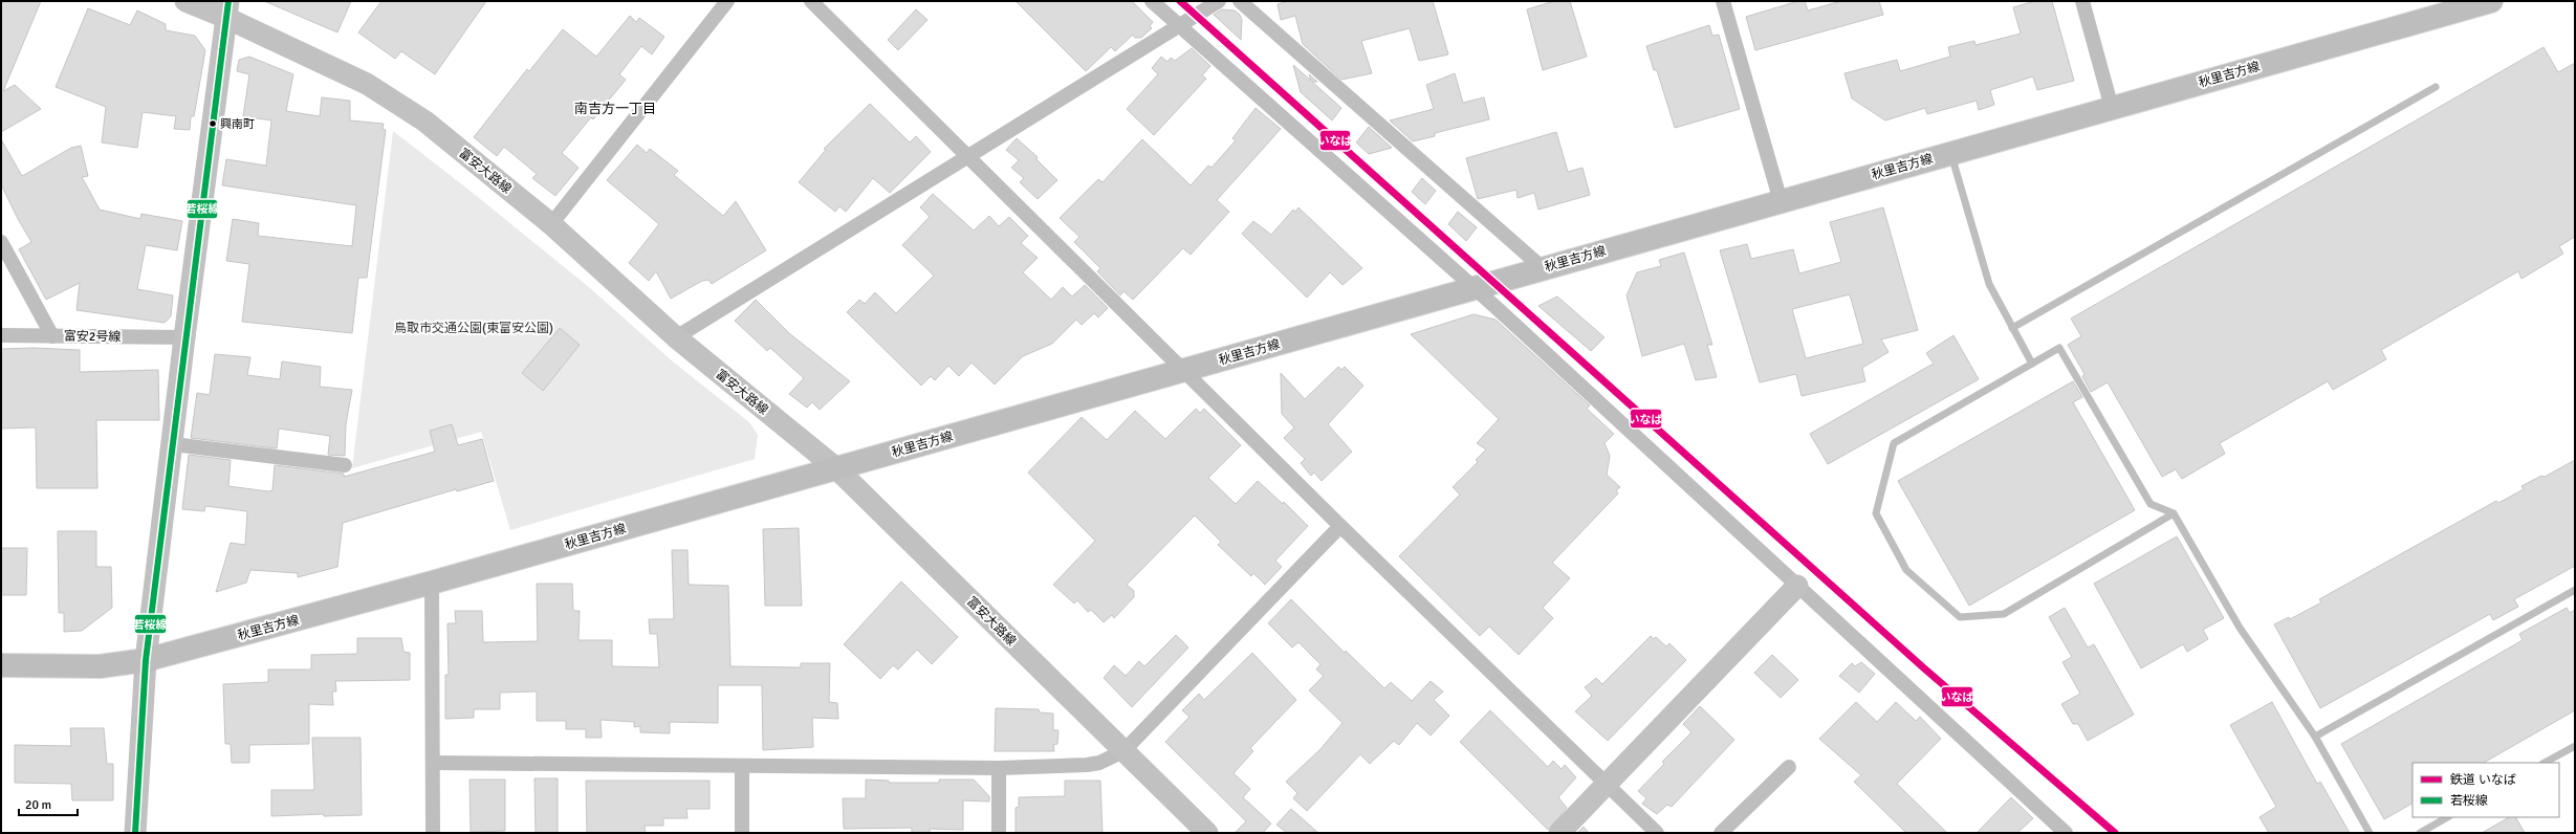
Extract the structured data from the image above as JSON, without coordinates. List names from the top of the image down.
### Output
{
  "streets": {
    "main road": ["秋里吉方線"],
    "street": ["富安大路線", "富安2号線"]
  },
  "crossings": [
    ["秋里吉方線", "富安大路線"]
  ],
  "districts": ["南吉方一丁目"],
  "parks": ["鳥取市交通公園(東富安公園)"],
  "places": ["興南町"],
  "lines": ["rail line いなば", "transit line 若桜線"],
  "legend": ["鉄道 いなば", "若桜線"],
  "scale_bar": "20 m"
}
